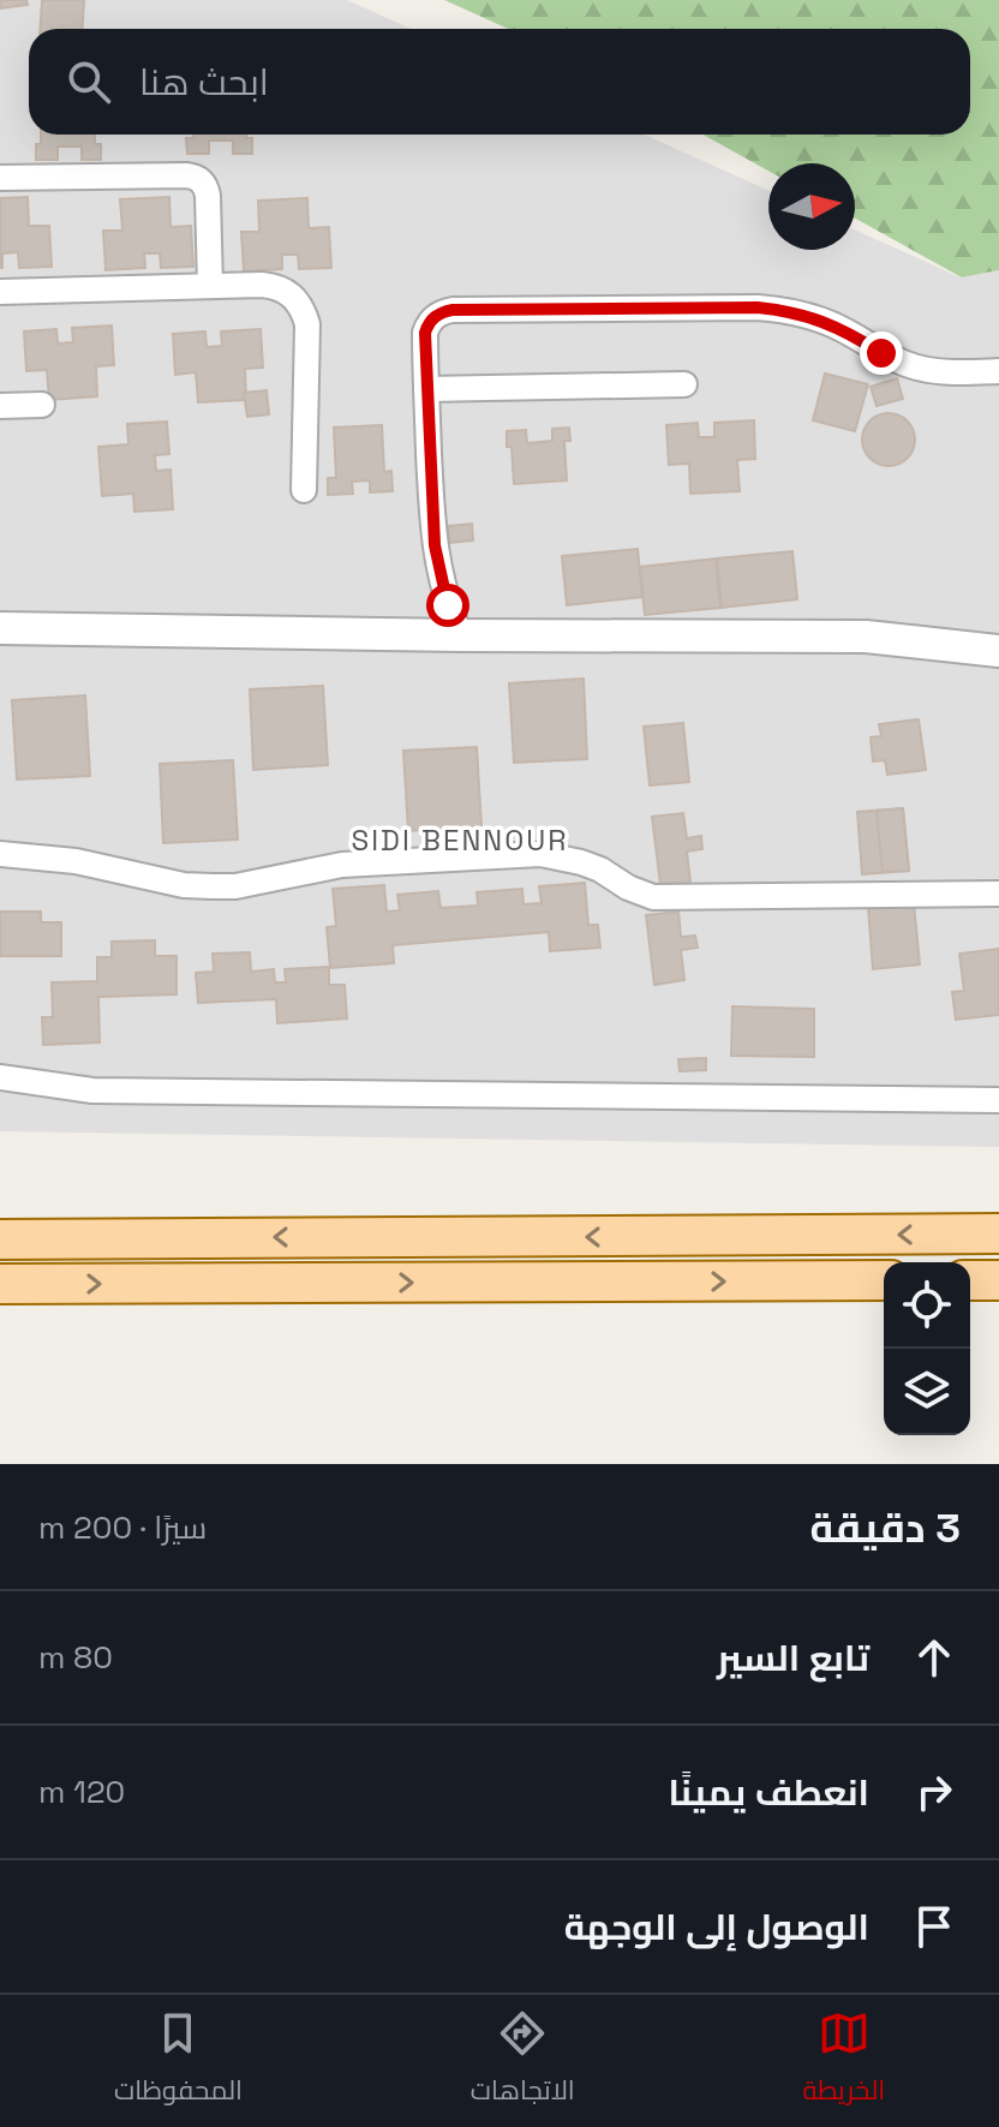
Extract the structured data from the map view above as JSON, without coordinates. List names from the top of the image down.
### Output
{
  "districts": ["SIDI BENNOUR"],
  "north": "right",
  "page": {
    "search": "ابحث هنا",
    "heading": ["3 دقيقة", "سيرًا · 200 m"],
    "list": [
      ["تابع السير", "80 m"],
      ["انعطف يمينًا", "120 m"],
      "الوصول إلى الوجهة"
    ],
    "nav": ["الخريطة", "الاتجاهات", "المحفوظات"]
  }
}
